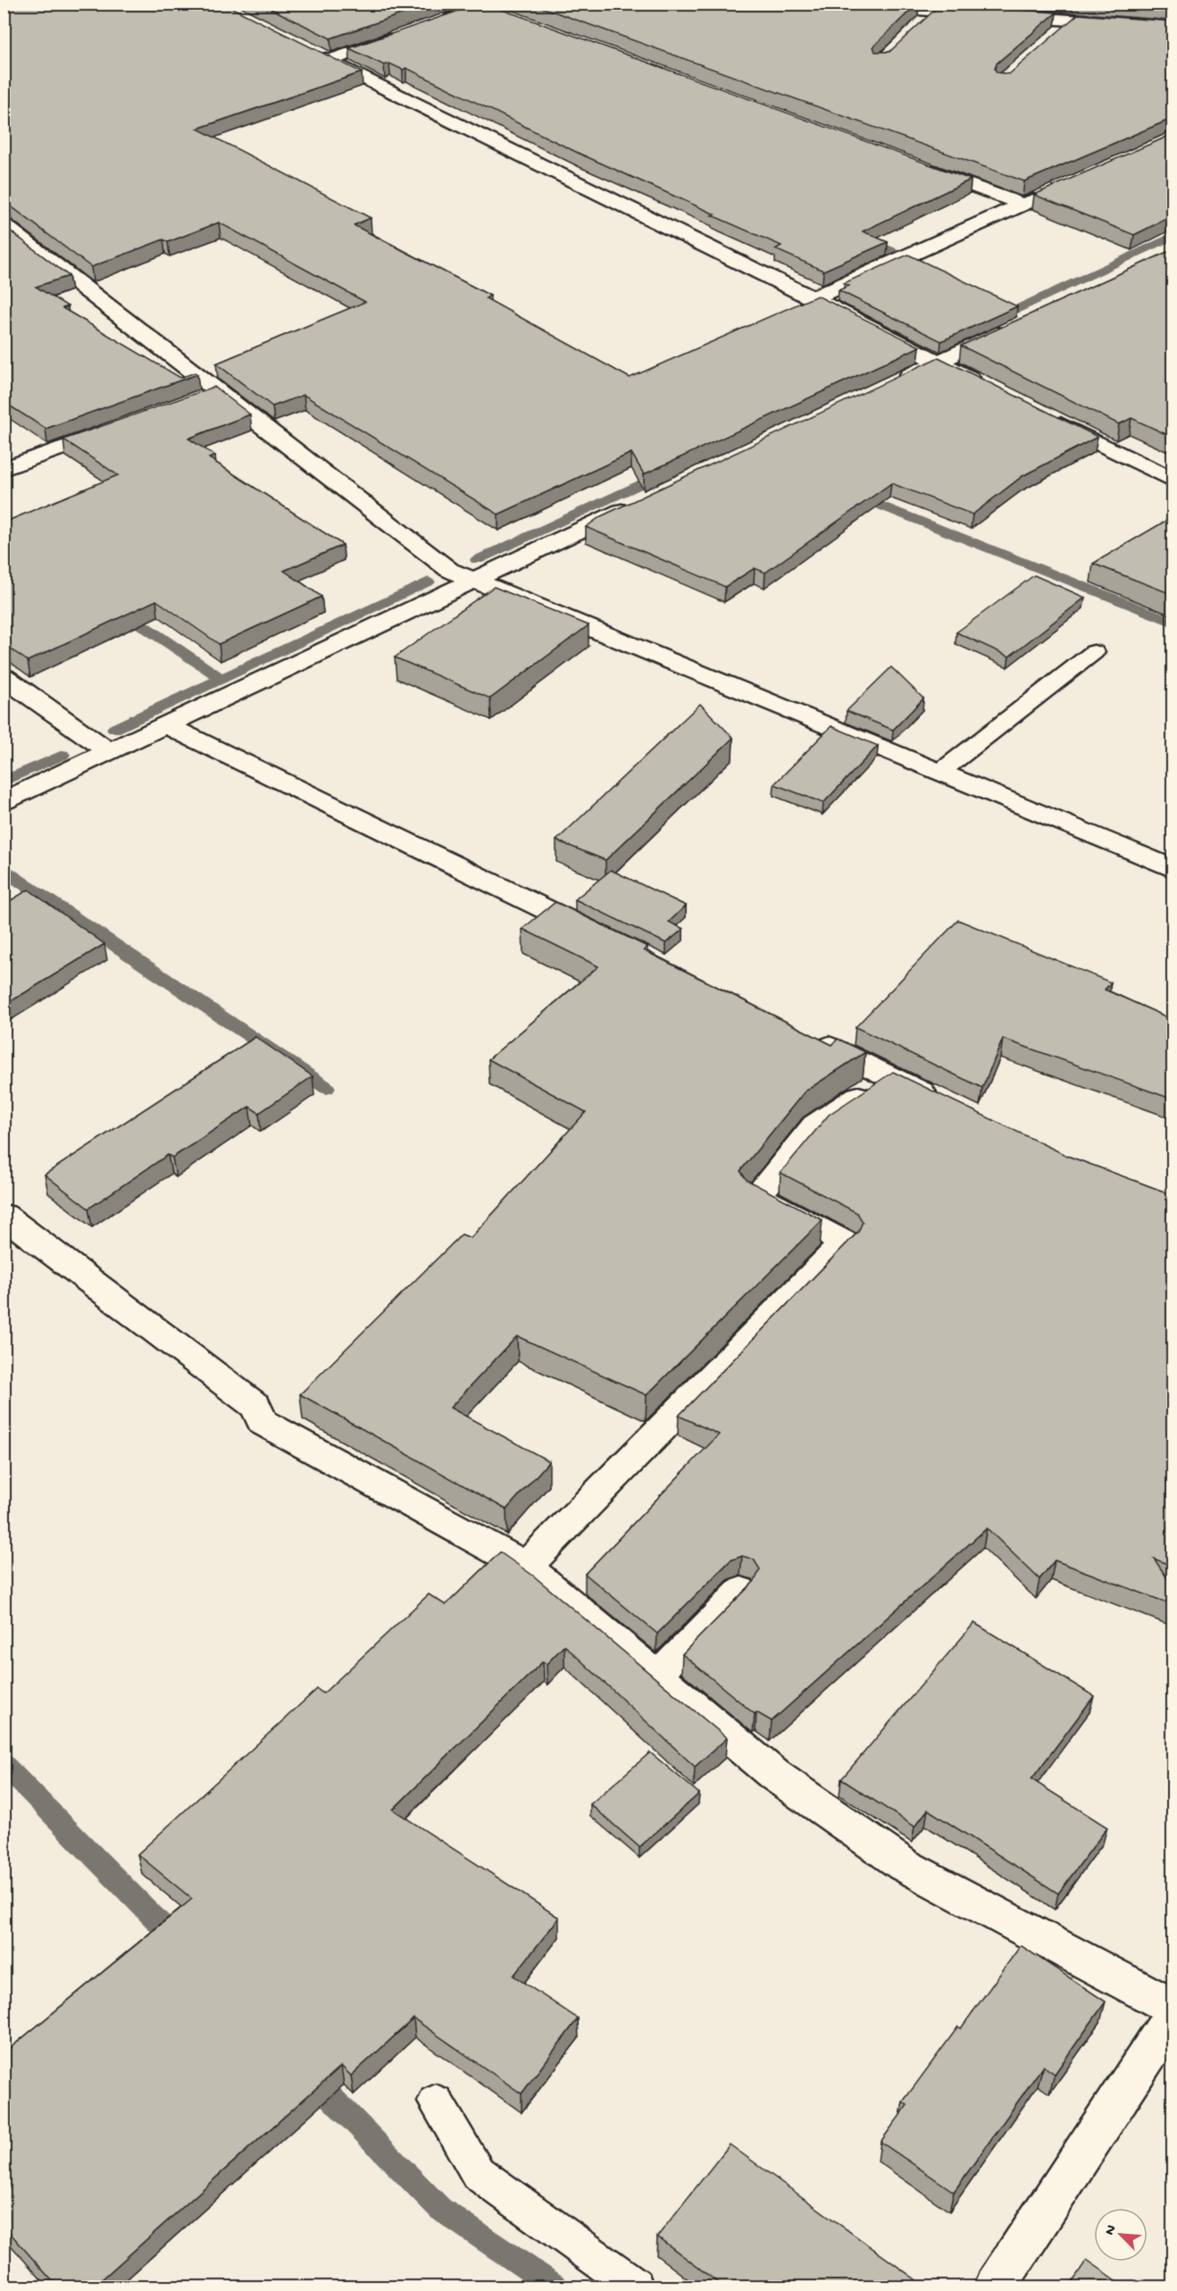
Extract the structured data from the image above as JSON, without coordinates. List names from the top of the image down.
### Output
{
  "north": "top left"
}
